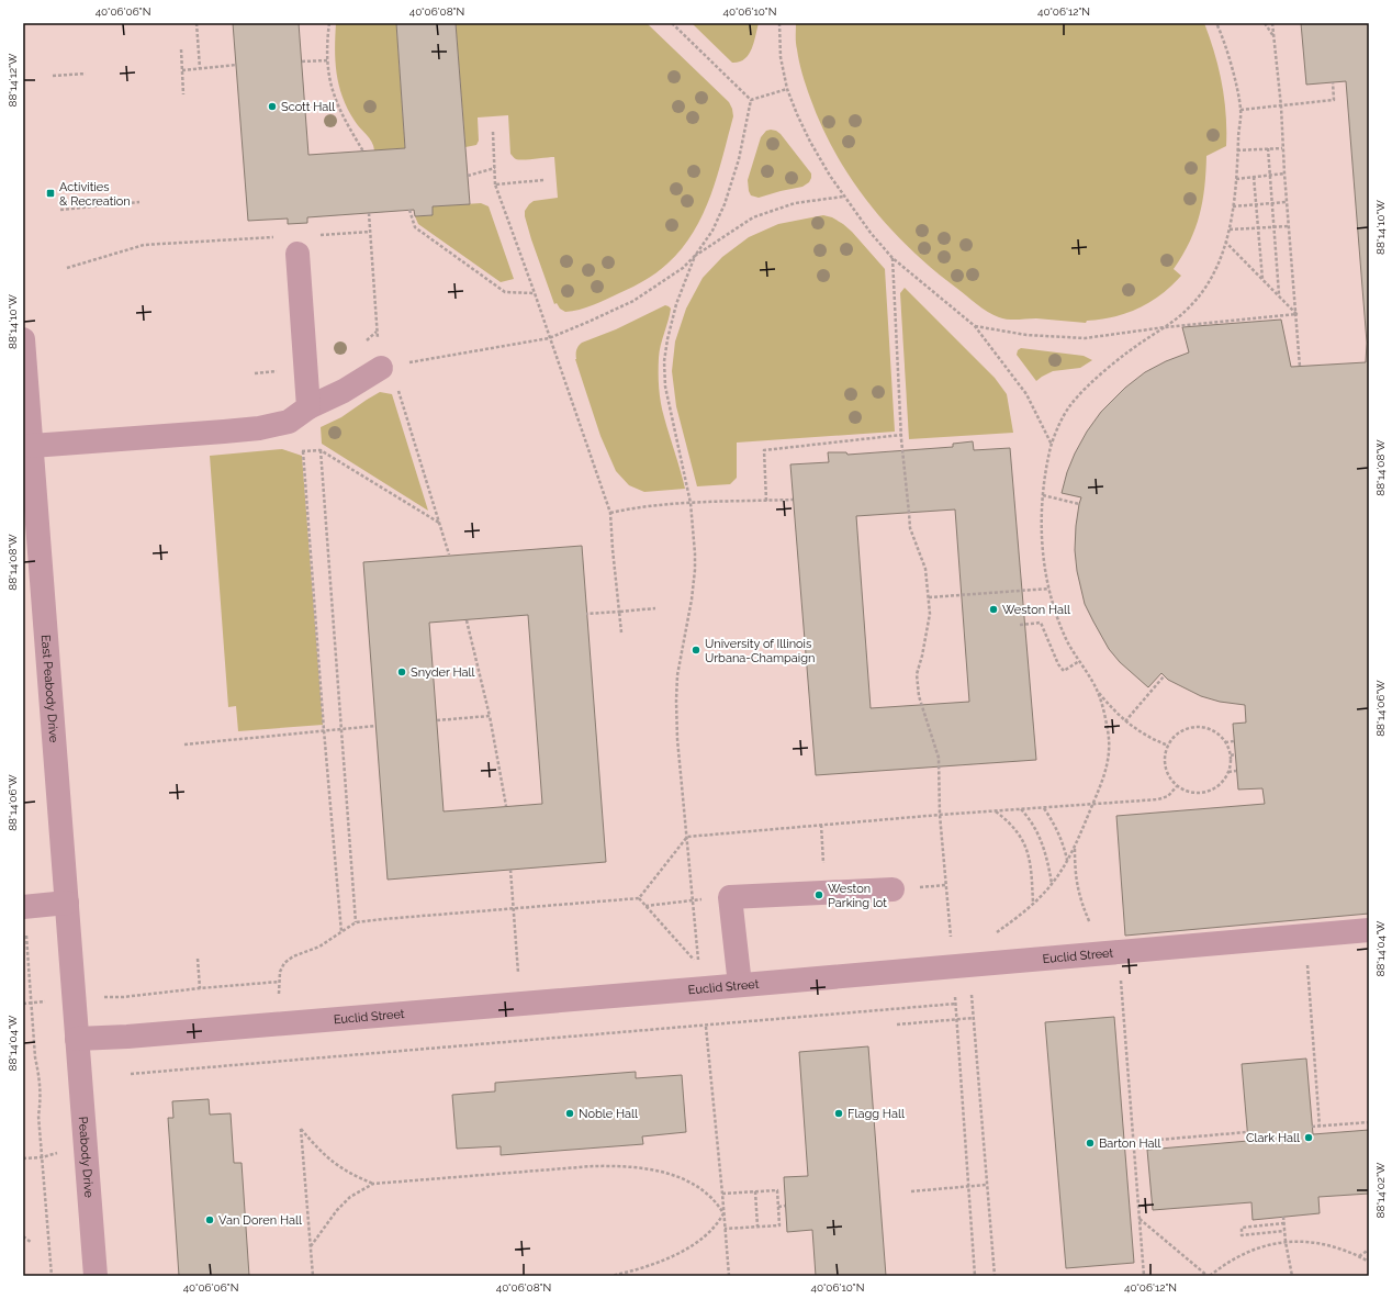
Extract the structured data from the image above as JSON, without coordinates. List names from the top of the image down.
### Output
{
  "streets": {
    "street": ["East Peabody Drive", "Euclid Street", "Peabody Drive"]
  },
  "crossings": [
    ["East Peabody Drive", "Euclid Street"],
    ["East Peabody Drive", "Peabody Drive"],
    ["Euclid Street", "Peabody Drive"]
  ],
  "places": {
    "other": [
      "Scott Hall",
      "Weston Hall",
      "University of Illinois Urbana-Champaign",
      "Snyder Hall",
      "Weston Parking lot",
      "Noble Hall",
      "Flagg Hall",
      "Clark Hall",
      "Barton Hall",
      "Van Doren Hall"
    ],
    "transit": ["Activities & Recreation"]
  },
  "coordinates": [
    "40°06'06\"N",
    "40°06'08\"N",
    "40°06'10\"N",
    "40°06'12\"N",
    "88°14'12\"W",
    "88°14'10\"W",
    "88°14'08\"W",
    "88°14'06\"W",
    "88°14'04\"W",
    "88°14'02\"W"
  ]
}
